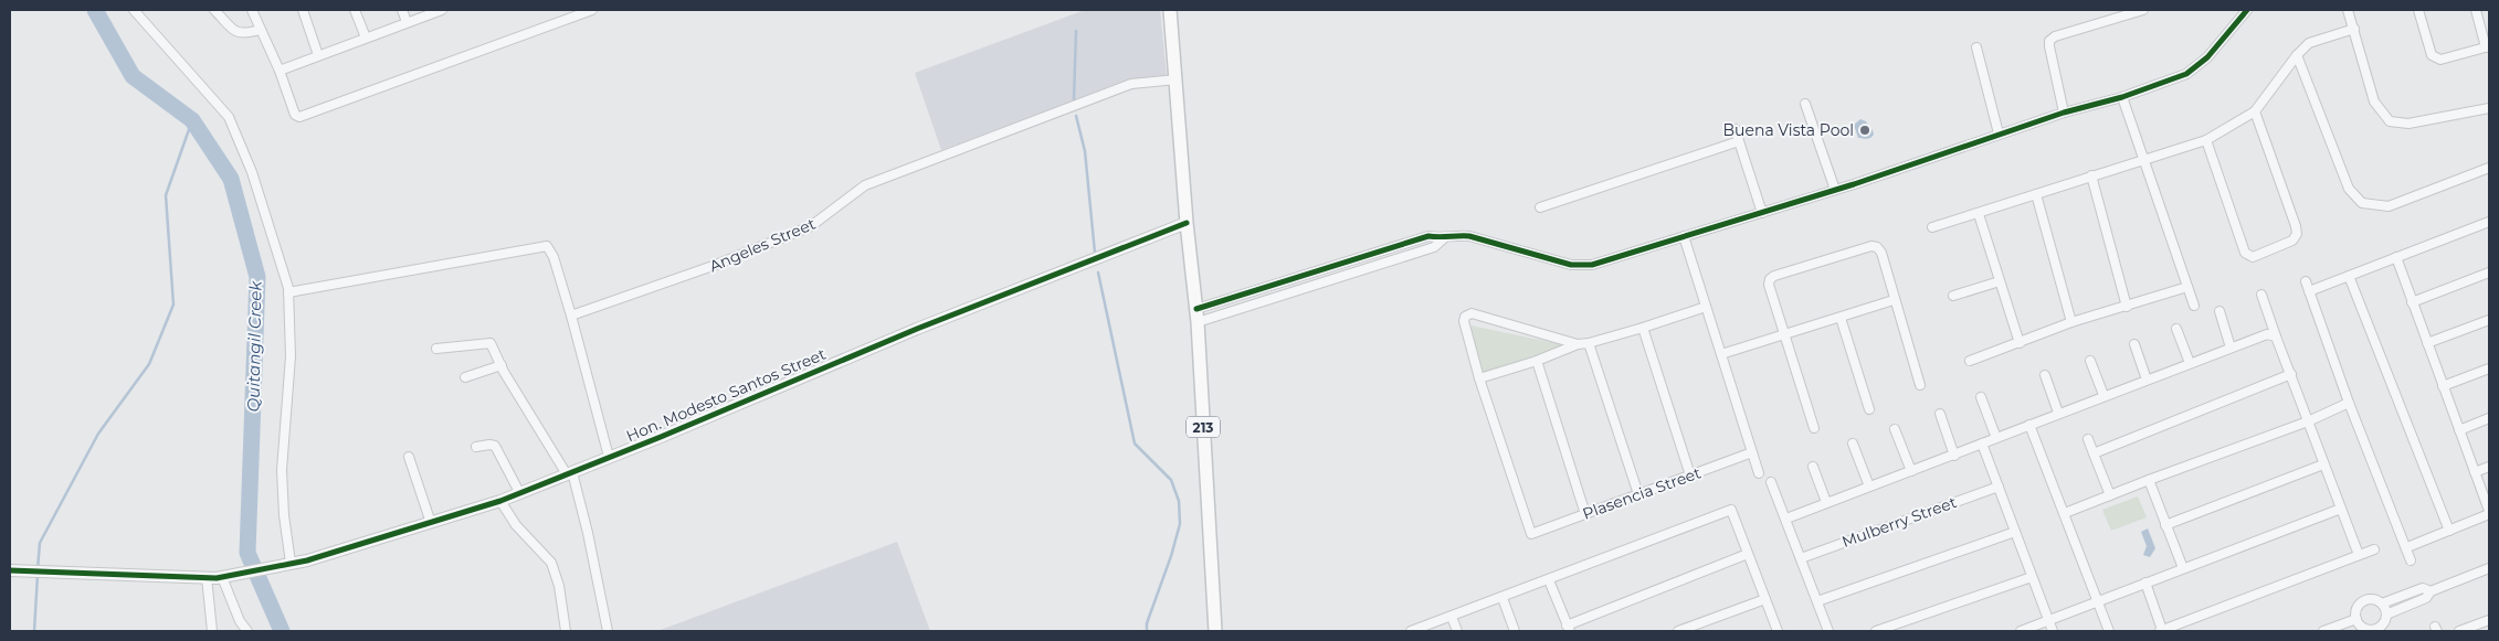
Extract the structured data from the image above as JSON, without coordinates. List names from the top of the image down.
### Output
{
  "streets": {
    "main road": ["213"],
    "street": [
      "Angeles Street",
      "Hon. Modesto Santos Street",
      "Plasencia Street",
      "Mulberry Street"
    ]
  },
  "crossings": [
    ["Angeles Street", "213"],
    ["Hon. Modesto Santos Street", "213"]
  ],
  "water": ["Quitangil Creek"],
  "places": ["Buena Vista Pool"]
}
